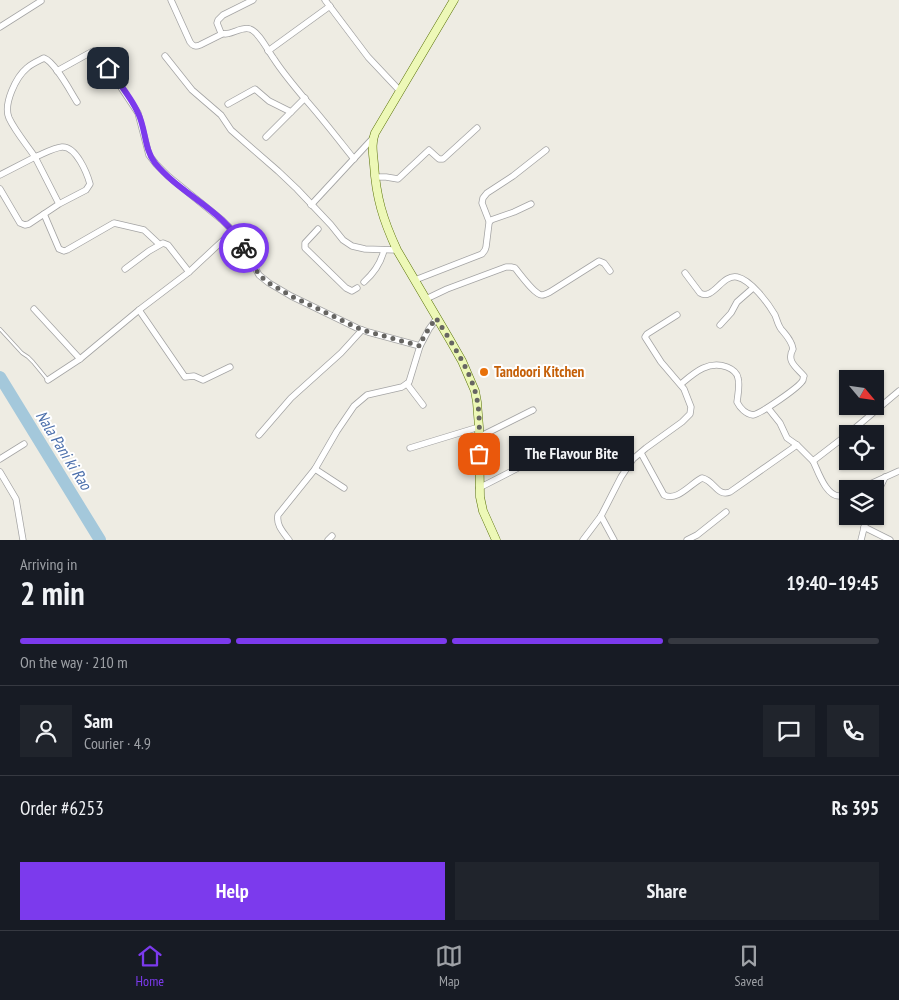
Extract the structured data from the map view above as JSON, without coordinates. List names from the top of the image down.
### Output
{
  "water": ["Nala Pani ki Rao"],
  "places": ["Tandoori Kitchen", "The Flavour Bite"],
  "north": "bottom right",
  "page": {
    "bubble": "The Flavour Bite",
    "heading": ["2 min", "Arriving in", "19:40–19:45"],
    "panel": [
      "Sam",
      "Courier · 4.9",
      "Order #6253",
      "Rs 395"
    ],
    "bar": "On the way · 210 m",
    "buttons": ["Help", "Share"],
    "tabs": ["Home", "Map", "Saved"]
  }
}
